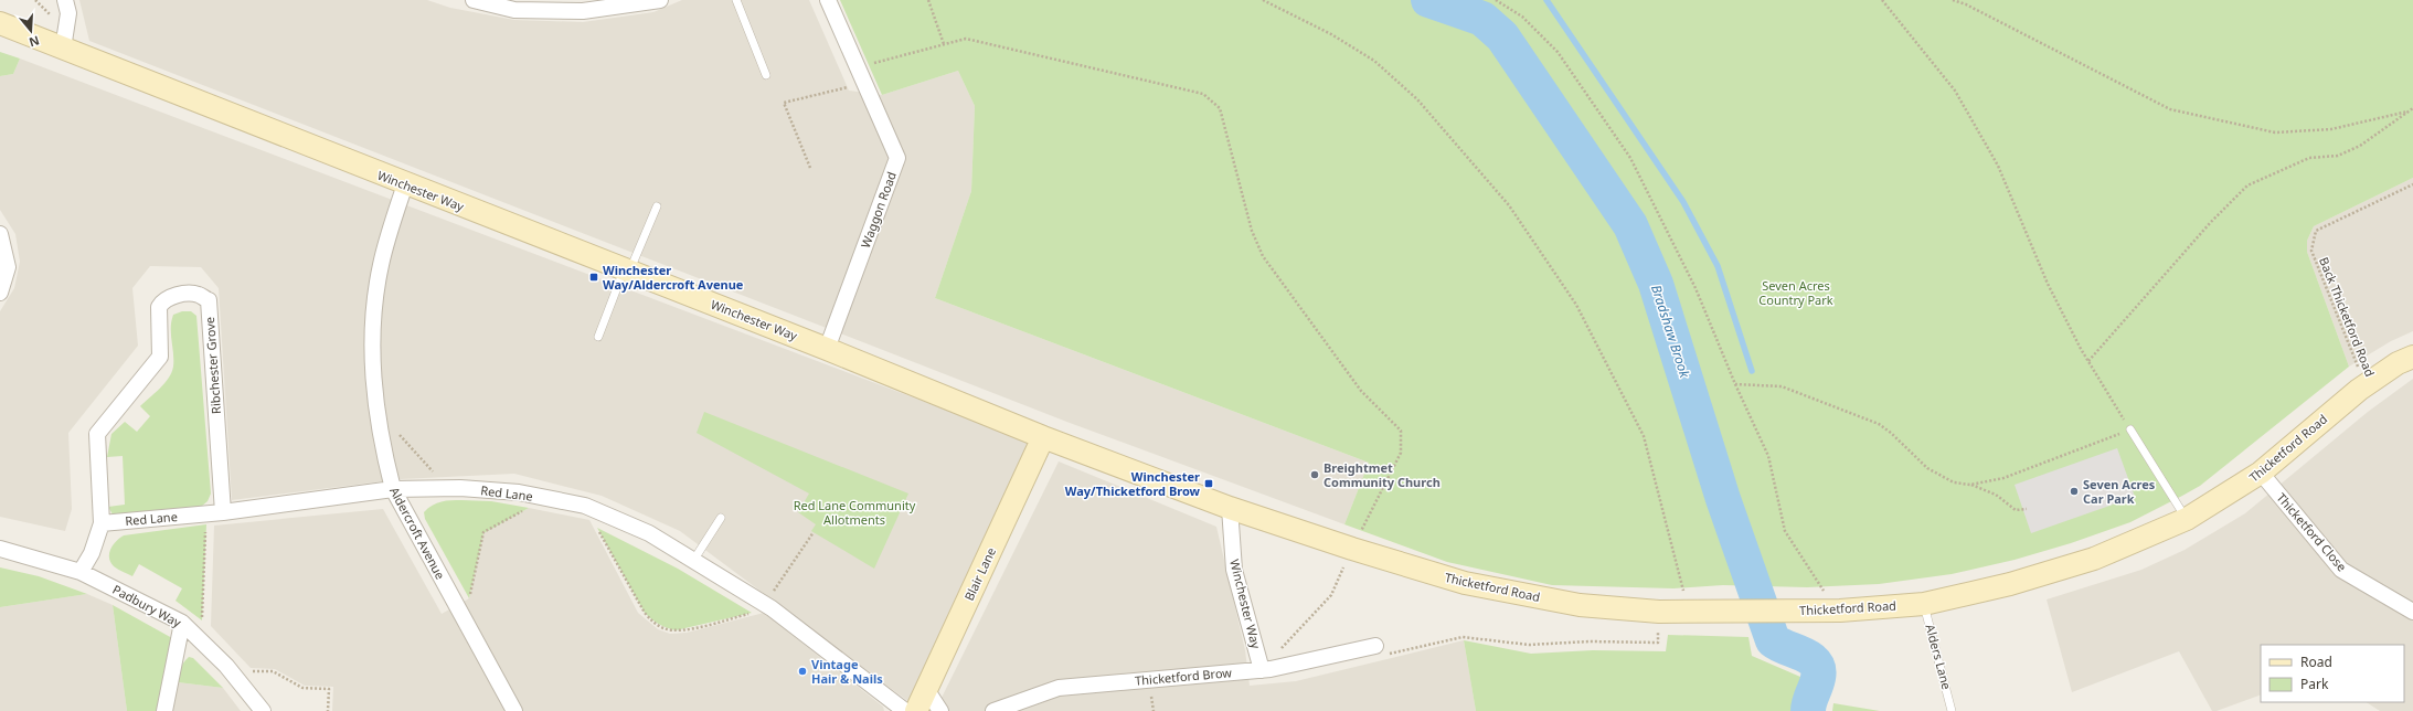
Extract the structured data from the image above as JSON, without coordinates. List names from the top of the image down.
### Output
{
  "streets": {
    "street": [
      "Winchester Way",
      "Waggon Road",
      "Ribchester Grove",
      "Thicketford Road",
      "Red Lane",
      "Thicketford Close",
      "Aldercroft Avenue",
      "Blair Lane",
      "Padbury Way",
      "Thicketford Brow"
    ],
    "lane": ["Alders Lane"],
    "path": ["Back Thicketford Road"]
  },
  "crossings": [
    ["Winchester Way", "Waggon Road"],
    ["Winchester Way", "Thicketford Road"],
    ["Winchester Way", "Aldercroft Avenue"],
    ["Winchester Way", "Blair Lane"],
    ["Winchester Way", "Thicketford Brow"],
    ["Back Thicketford Road", "Thicketford Road"],
    ["Ribchester Grove", "Red Lane"],
    ["Thicketford Road", "Thicketford Close"],
    ["Thicketford Road", "Alders Lane"],
    ["Red Lane", "Aldercroft Avenue"]
  ],
  "water": ["Bradshaw Brook"],
  "parks": ["Seven Acres Country Park", "Red Lane Community Allotments"],
  "places": {
    "transit": ["Winchester Way/Aldercroft Avenue", "Winchester Way/Thicketford Brow"],
    "other": ["Breightmet Community Church", "Seven Acres Car Park", "Vintage Hair & Nails"]
  },
  "legend": ["Road", "Park"],
  "north": "bottom"
}
